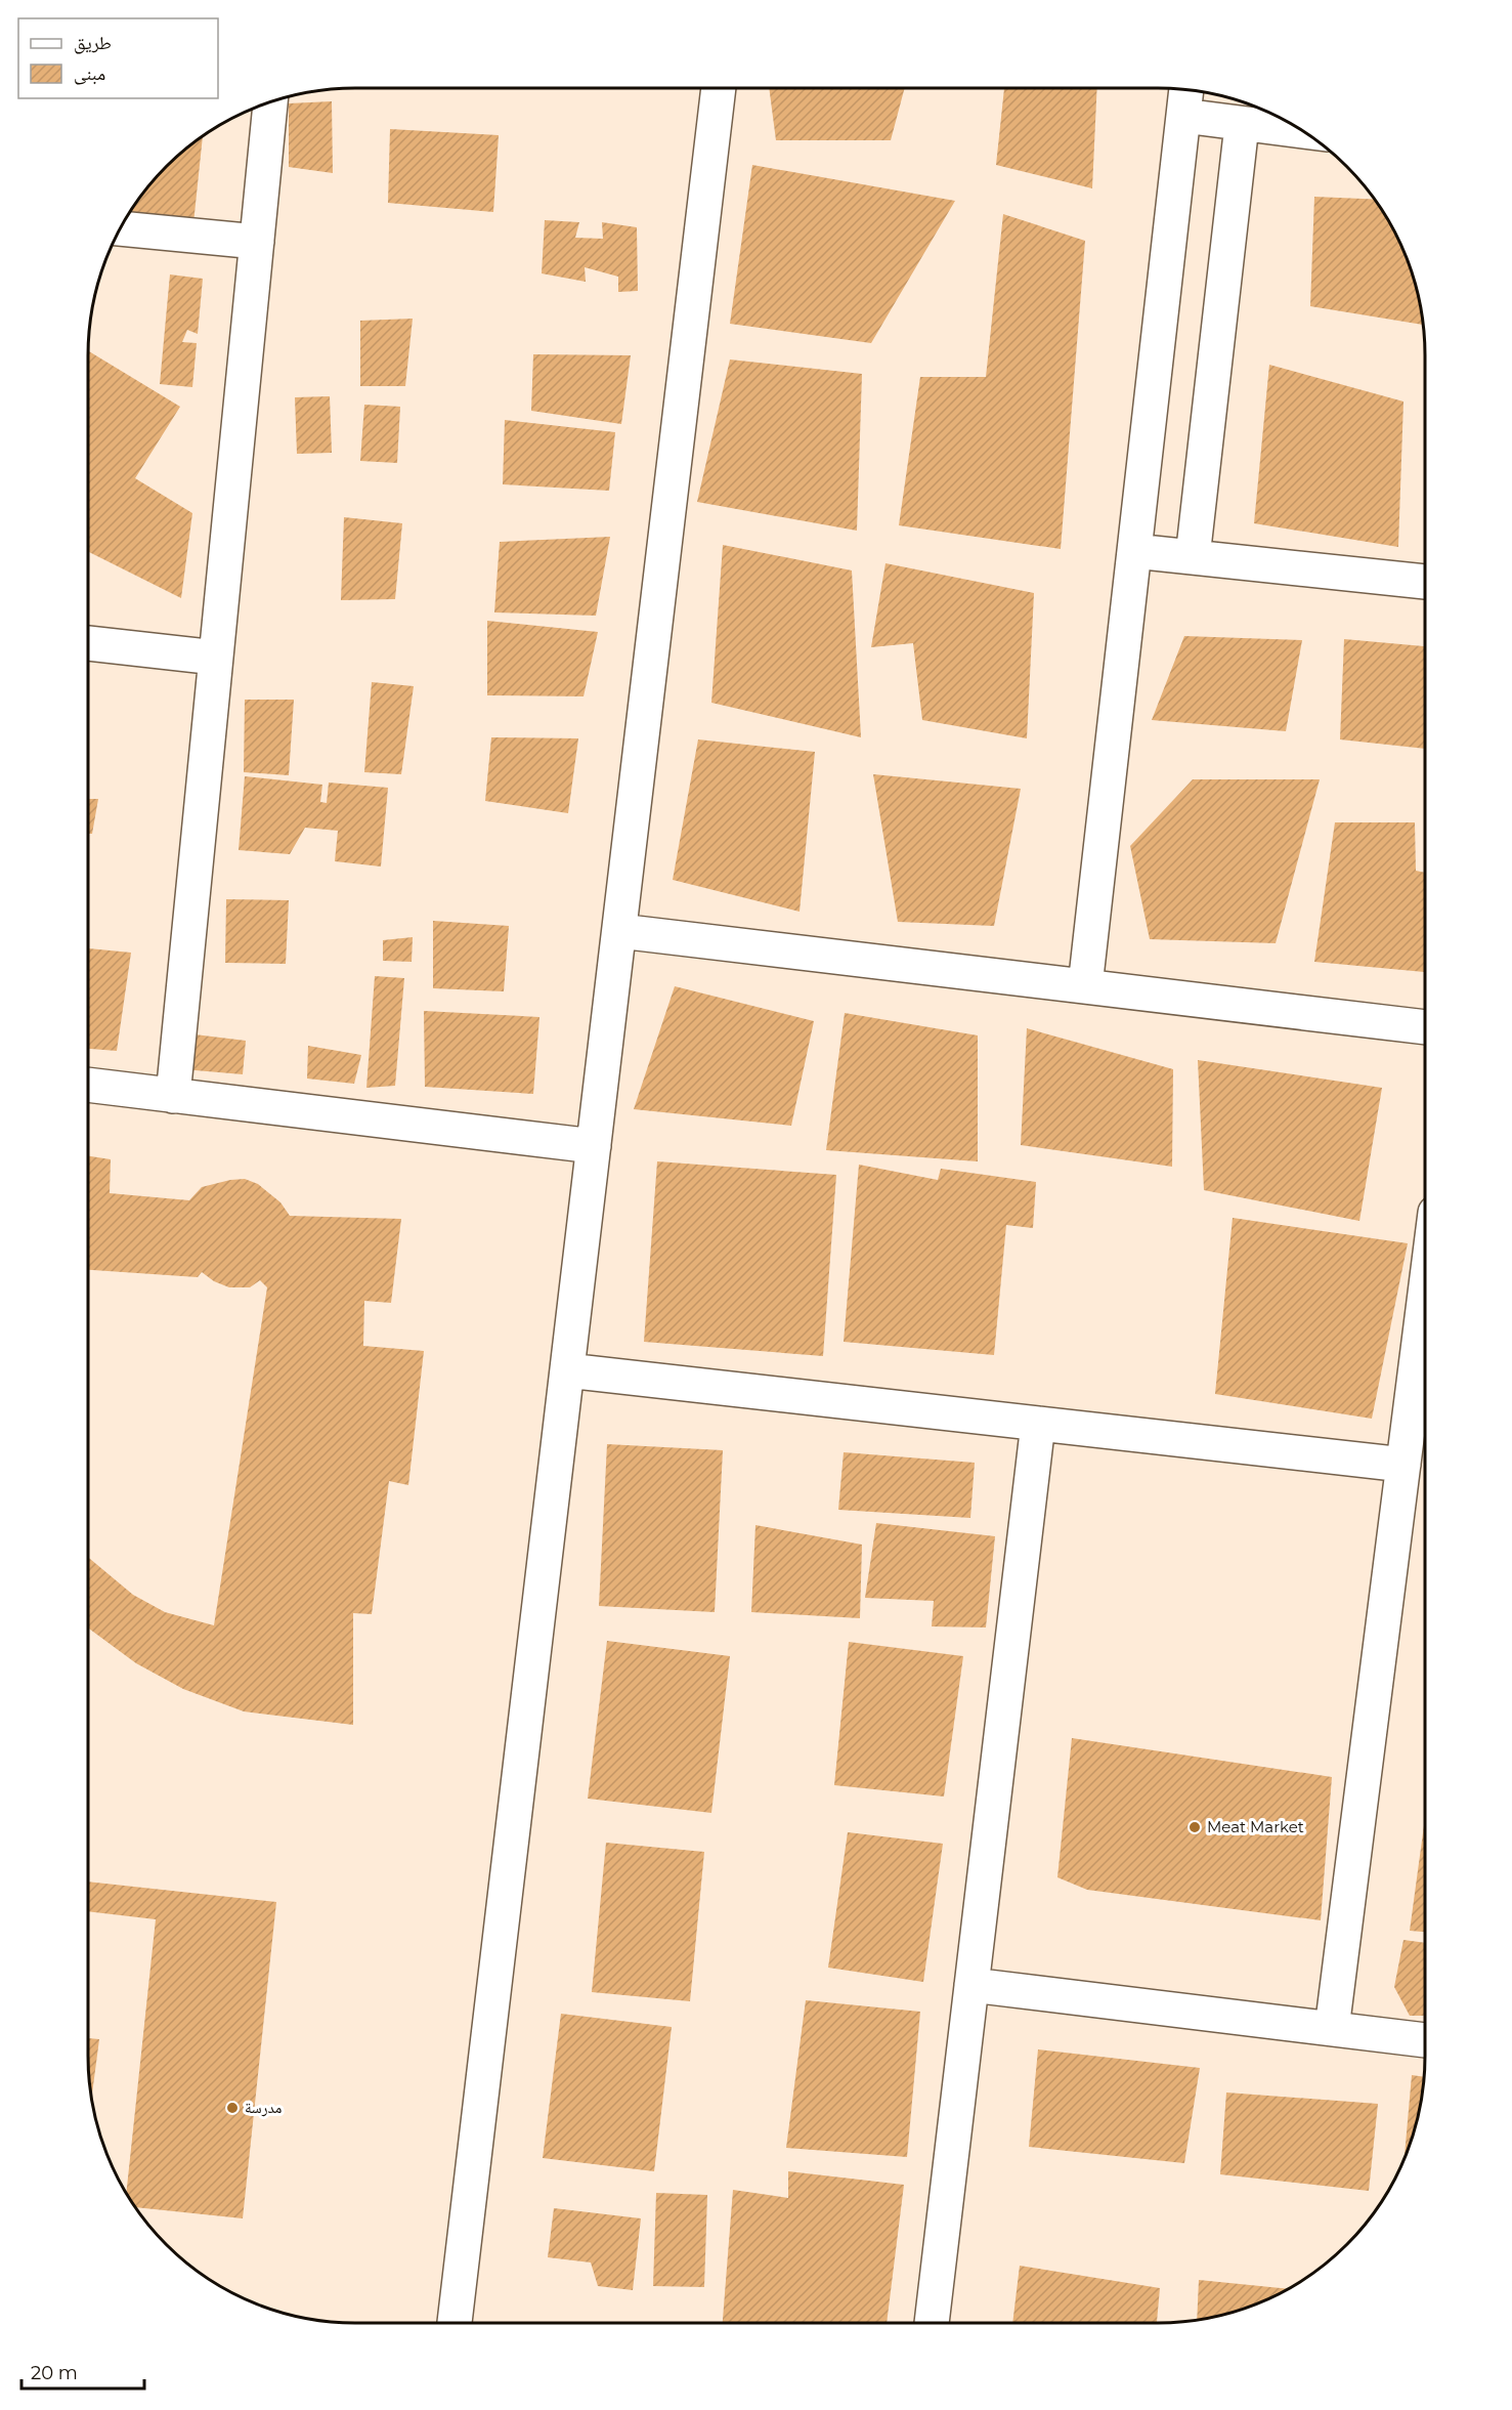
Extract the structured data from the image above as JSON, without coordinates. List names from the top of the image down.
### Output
{
  "places": ["Meat Market", "مدرسة"],
  "legend": ["طريق", "مبنى"],
  "scale_bar": "20 m"
}
